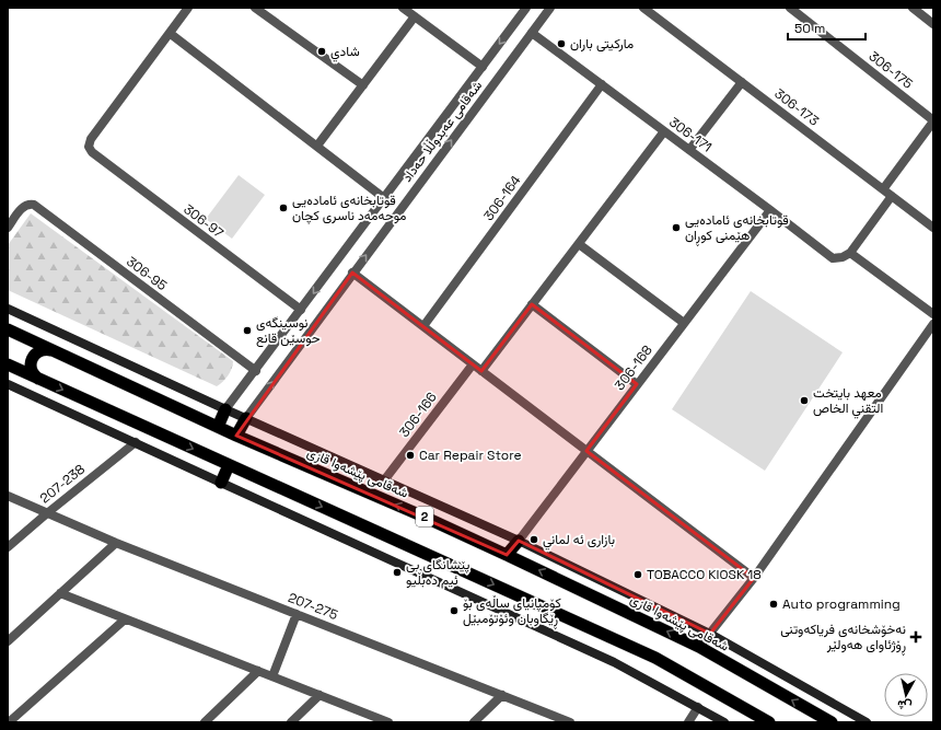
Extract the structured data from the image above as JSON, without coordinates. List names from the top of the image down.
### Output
{
  "streets": {
    "highway": ["شەقامی پێشەوا قازی", "2"],
    "street": [
      "306-175",
      "306-173",
      "شەقامی عەبدوڵڵا حەداد",
      "306-171",
      "306-164",
      "306-97",
      "306-95",
      "306-168",
      "306-166",
      "207-238",
      "207-275"
    ]
  },
  "crossings": [
    ["شەقامی عەبدوڵڵا حەداد", "306-171"],
    ["شەقامی عەبدوڵڵا حەداد", "306-97"],
    ["شەقامی عەبدوڵڵا حەداد", "306-95"],
    ["306-171", "306-164"],
    ["306-171", "306-168"],
    ["207-238", "207-275"]
  ],
  "places": {
    "other": [
      "ماركيتى باران",
      "شادي",
      "قوتابخانەی ئامادەیی موحەمەد ناسری کچان",
      "قوتابخانەی ئامادەیی هێمنی کوڕان",
      "نوسینگەی حوسێن قانع",
      "معهد بايتخت التقني الخاص",
      "Car Repair Store",
      "بازارى ئه لماني",
      "پێشانگای بی ئیم دەبڵیو",
      "TOBACCO KIOSK 18",
      "Auto programming",
      "کۆمپانیای ساڵەی بۆ ڕێگاوبان وئۆتۆمبێل"
    ],
    "health": ["نەخۆشخانەی فریاکەوتنی ڕۆژئاوای هەولێر"]
  },
  "scale_bar": "50 m",
  "north": "bottom"
}
